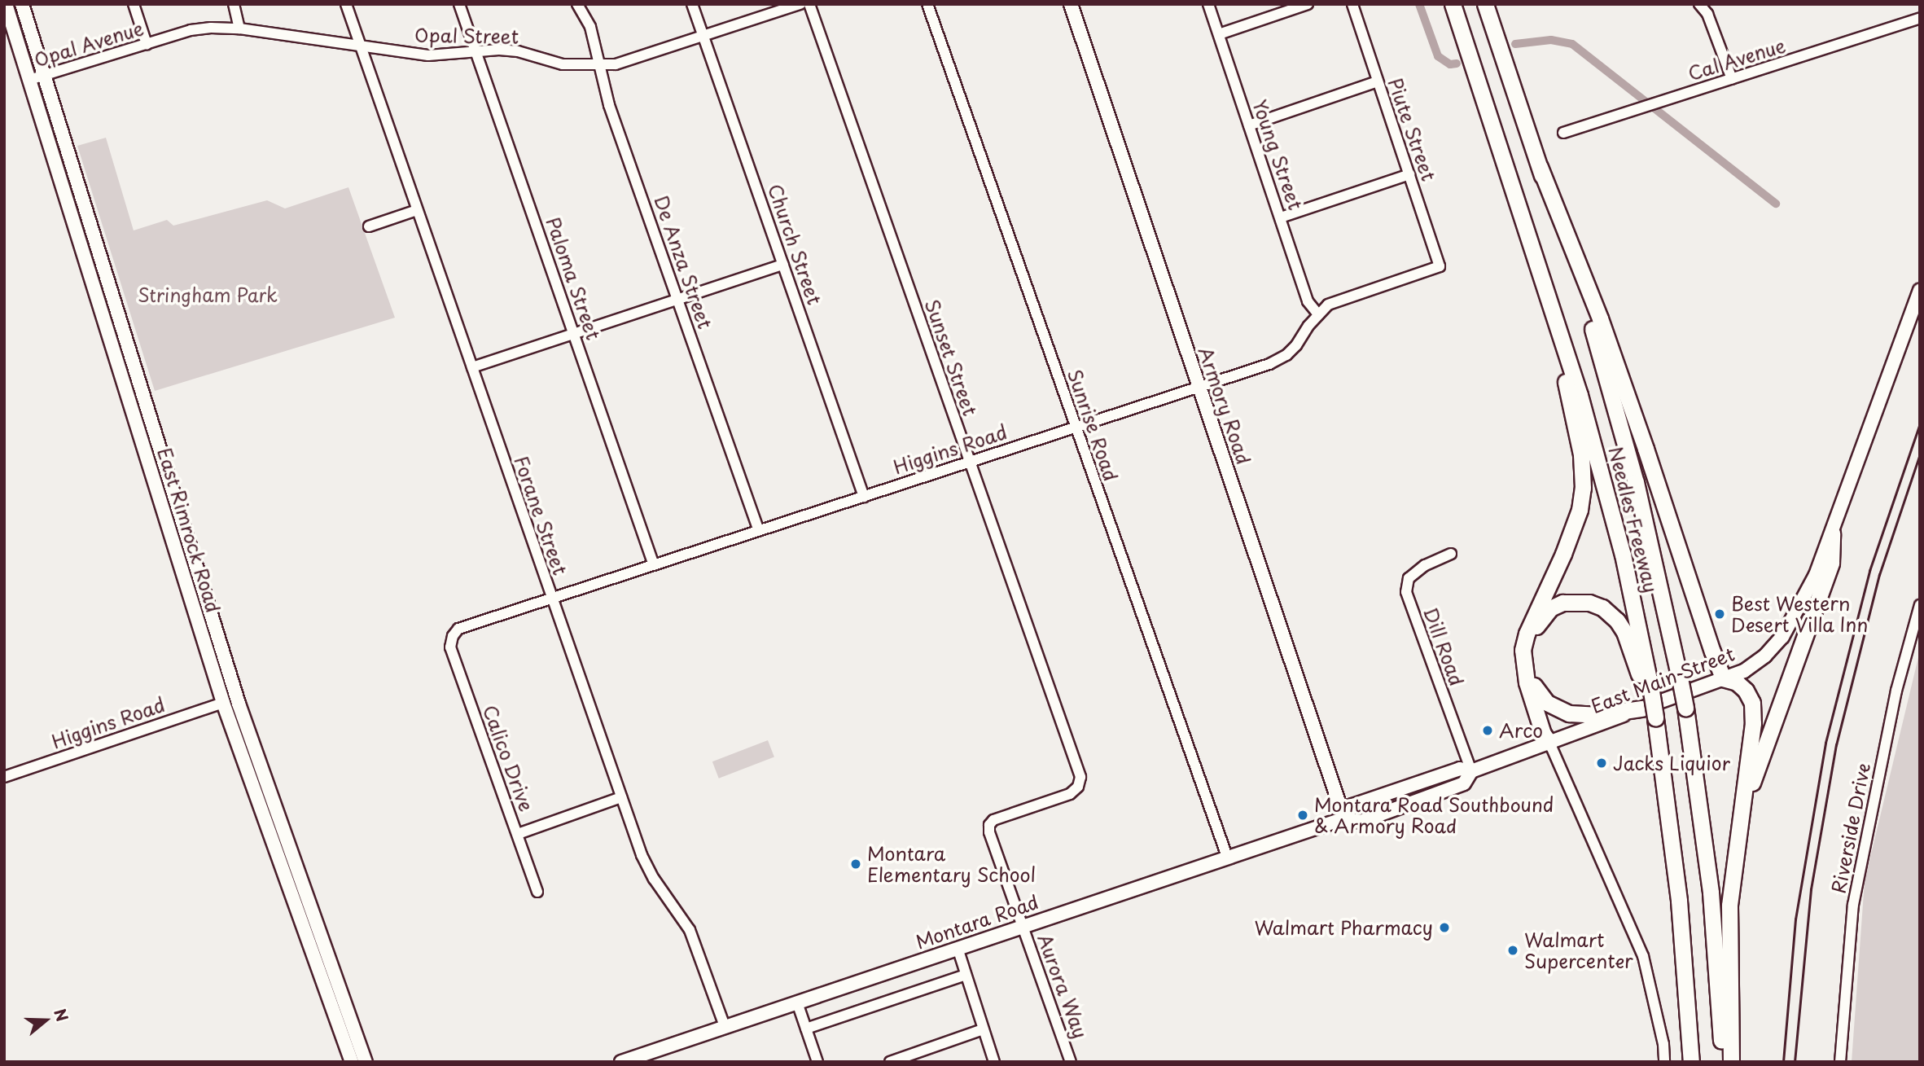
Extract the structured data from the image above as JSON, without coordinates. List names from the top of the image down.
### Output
{
  "streets": {
    "highway": ["Needles Freeway"],
    "main road": [
      "Armory Road",
      "East Rimrock Road",
      "East Main Street",
      "Montara Road"
    ],
    "street": [
      "Opal Street",
      "Opal Avenue",
      "Cal Avenue",
      "Piute Street",
      "Young Street",
      "Church Street",
      "De Anza Street",
      "Paloma Street",
      "Sunset Street",
      "Sunrise Road",
      "Higgins Road",
      "Forane Street",
      "Dill Road",
      "Calico Drive",
      "Riverside Drive",
      "Aurora Way"
    ]
  },
  "crossings": [
    ["Opal Street", "Opal Avenue"],
    ["Opal Street", "Church Street"],
    ["Opal Street", "De Anza Street"],
    ["Opal Street", "Paloma Street"],
    ["Opal Street", "Forane Street"],
    ["Opal Avenue", "Forane Street"],
    ["Opal Avenue", "East Rimrock Road"],
    ["Piute Street", "Higgins Road"],
    ["Young Street", "Higgins Road"],
    ["Church Street", "Higgins Road"],
    ["De Anza Street", "Higgins Road"],
    ["Paloma Street", "Higgins Road"],
    ["Sunset Street", "Higgins Road"],
    ["Sunset Street", "Aurora Way"],
    ["Armory Road", "Higgins Road"],
    ["Armory Road", "Montara Road"],
    ["Sunrise Road", "Higgins Road"],
    ["Sunrise Road", "Montara Road"],
    ["Higgins Road", "Forane Street"],
    ["Higgins Road", "East Rimrock Road"],
    ["Higgins Road", "Calico Drive"],
    ["Forane Street", "Montara Road"],
    ["Needles Freeway", "East Main Street"],
    ["Dill Road", "Montara Road"],
    ["East Main Street", "Montara Road"],
    ["Montara Road", "Aurora Way"]
  ],
  "parks": ["Stringham Park"],
  "places": [
    "Best Western Desert Villa Inn",
    "Arco",
    "Jacks Liquior",
    "Montara Road Southbound & Armory Road",
    "Montara Elementary School",
    "Walmart Pharmacy",
    "Walmart Supercenter"
  ],
  "north": "right"
}
